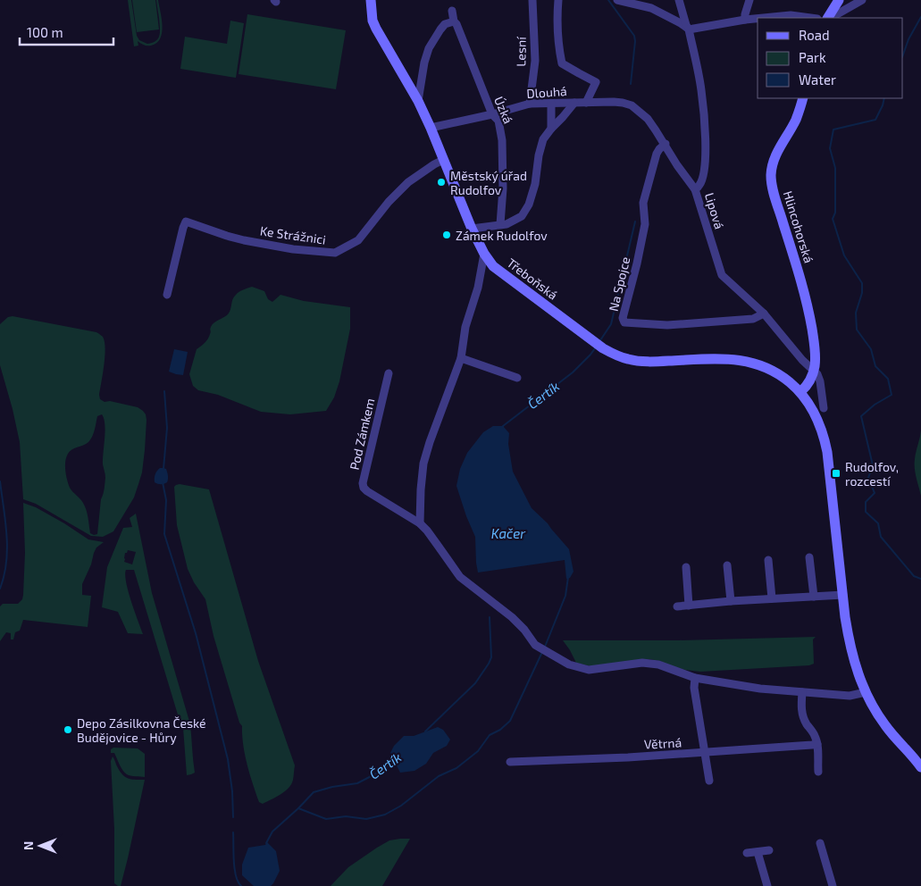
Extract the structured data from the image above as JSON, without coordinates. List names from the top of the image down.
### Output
{
  "streets": {
    "main road": ["Hlincohorská", "Třeboňská"],
    "street": [
      "Lesní",
      "Dlouhá",
      "Úzká",
      "Lipová",
      "Ke Strážnici",
      "Na Spojce",
      "Pod Zámkem",
      "Větrná"
    ]
  },
  "crossings": [
    ["Lesní", "Dlouhá"],
    ["Dlouhá", "Úzká"],
    ["Dlouhá", "Lipová"],
    ["Dlouhá", "Třeboňská"],
    ["Dlouhá", "Na Spojce"],
    ["Lipová", "Hlincohorská"],
    ["Lipová", "Na Spojce"],
    ["Hlincohorská", "Třeboňská"],
    ["Ke Strážnici", "Třeboňská"]
  ],
  "water": ["Čertík", "Kačer"],
  "places": {
    "other": ["Městský úřad Rudolfov", "Zámek Rudolfov", "Depo Zásilkovna České Budějovice - Hůry"],
    "transit": ["Rudolfov, rozcestí"]
  },
  "legend": ["Road", "Park", "Water"],
  "scale_bar": "100 m",
  "north": "left"
}
